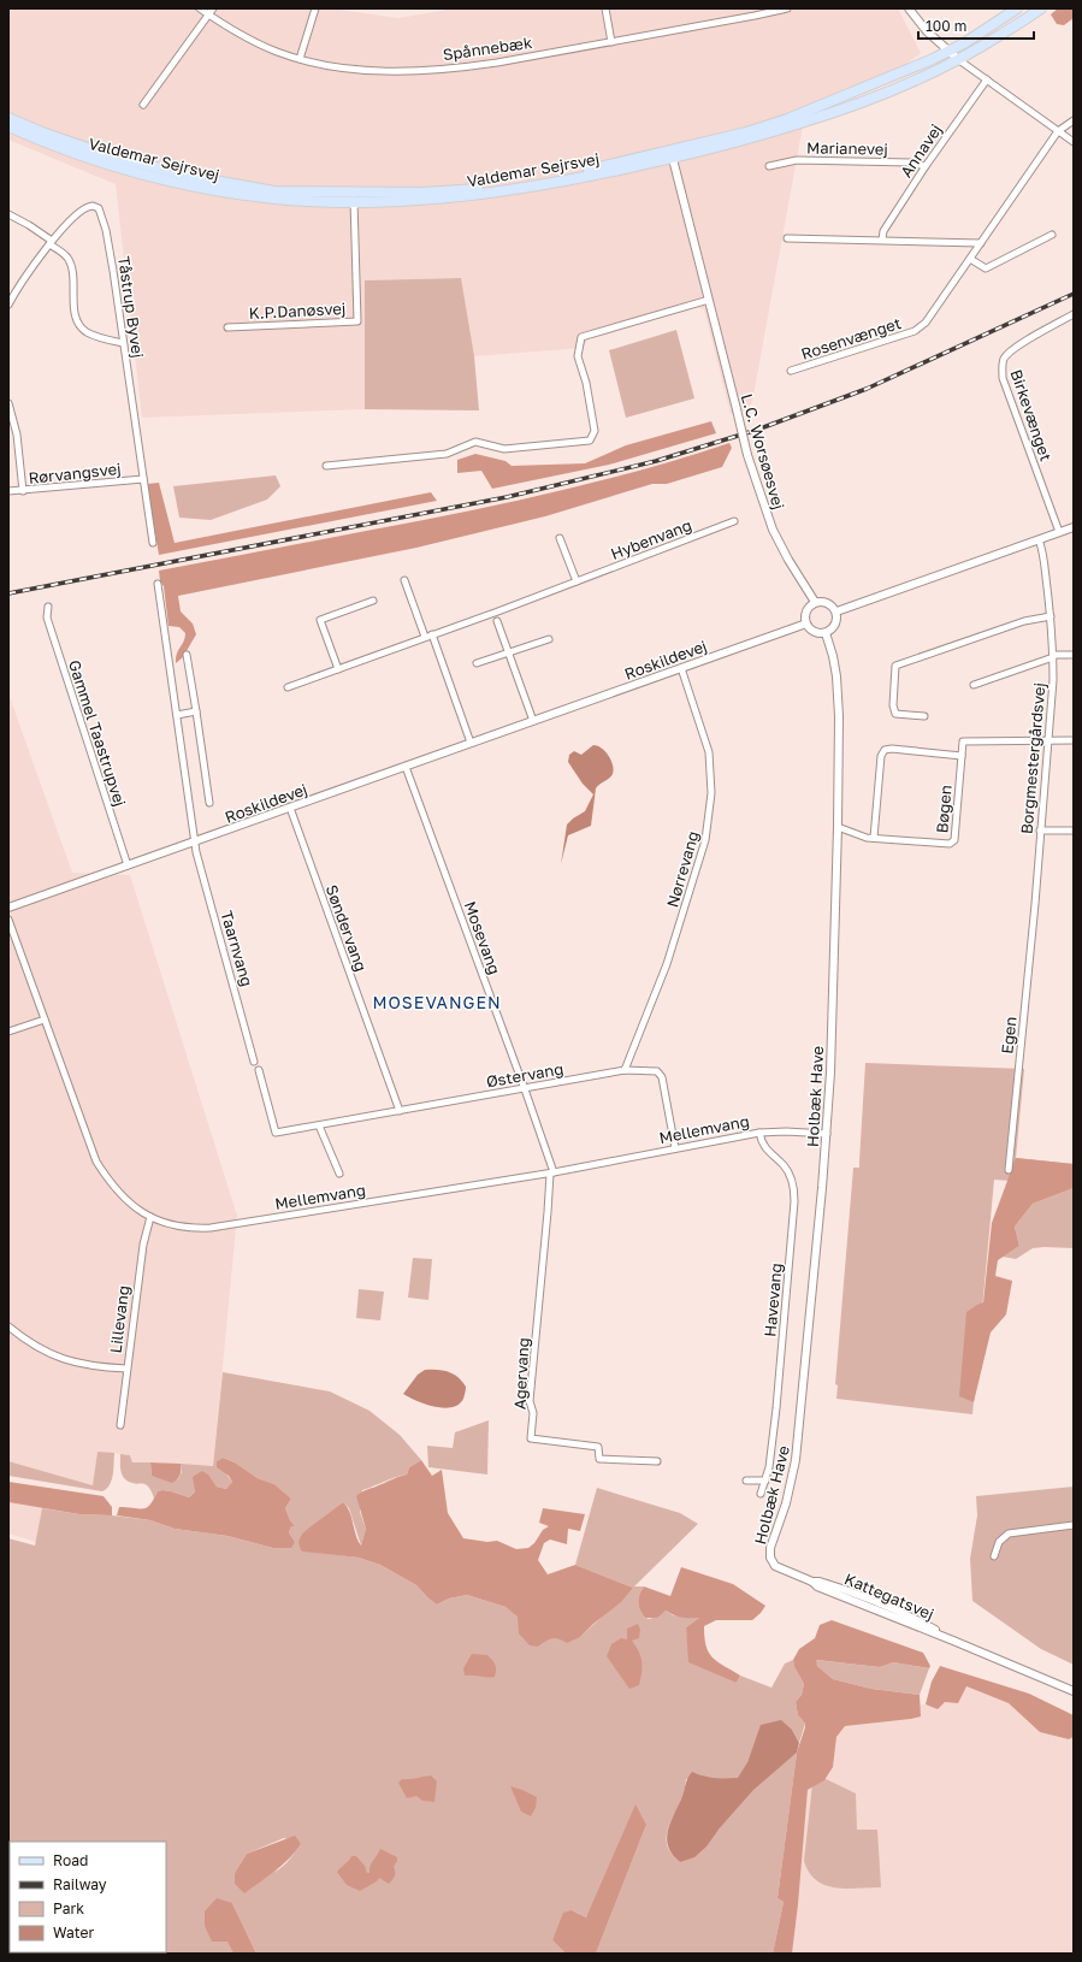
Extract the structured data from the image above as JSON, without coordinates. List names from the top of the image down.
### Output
{
  "streets": {
    "main road": ["Valdemar Sejrsvej"],
    "street": [
      "Spånnebæk",
      "Marianevej",
      "Annavej",
      "Tåstrup Byvej",
      "K.P.Danøsvej",
      "Rosenvænget",
      "Birkevænget",
      "L.C. Worsøesvej",
      "Rørvangsvej",
      "Hybenvang",
      "Roskildevej",
      "Gammel Taastrupvej",
      "Borgmestergårdsvej",
      "Bøgen",
      "Nørrevang",
      "Søndervang",
      "Mosevang",
      "Taarnvang",
      "Egen",
      "Østervang",
      "Holbæk Have",
      "Mellemvang",
      "Havevang",
      "Lillevang",
      "Agervang",
      "Kattegatsvej"
    ]
  },
  "crossings": [
    ["Marianevej", "Annavej"],
    ["Valdemar Sejrsvej", "K.P.Danøsvej"],
    ["Valdemar Sejrsvej", "L.C. Worsøesvej"],
    ["Tåstrup Byvej", "Rørvangsvej"],
    ["L.C. Worsøesvej", "Roskildevej"],
    ["L.C. Worsøesvej", "Holbæk Have"],
    ["Roskildevej", "Gammel Taastrupvej"],
    ["Roskildevej", "Nørrevang"],
    ["Roskildevej", "Søndervang"],
    ["Roskildevej", "Mosevang"],
    ["Roskildevej", "Taarnvang"],
    ["Roskildevej", "Holbæk Have"],
    ["Borgmestergårdsvej", "Egen"],
    ["Bøgen", "Holbæk Have"],
    ["Nørrevang", "Østervang"],
    ["Søndervang", "Østervang"],
    ["Mosevang", "Østervang"],
    ["Mosevang", "Mellemvang"],
    ["Mosevang", "Agervang"],
    ["Østervang", "Mellemvang"],
    ["Holbæk Have", "Mellemvang"],
    ["Holbæk Have", "Kattegatsvej"],
    ["Mellemvang", "Havevang"],
    ["Mellemvang", "Lillevang"],
    ["Mellemvang", "Agervang"]
  ],
  "districts": ["MOSEVANGEN"],
  "legend": [
    "Road",
    "Railway",
    "Park",
    "Water"
  ],
  "scale_bar": "100 m"
}
